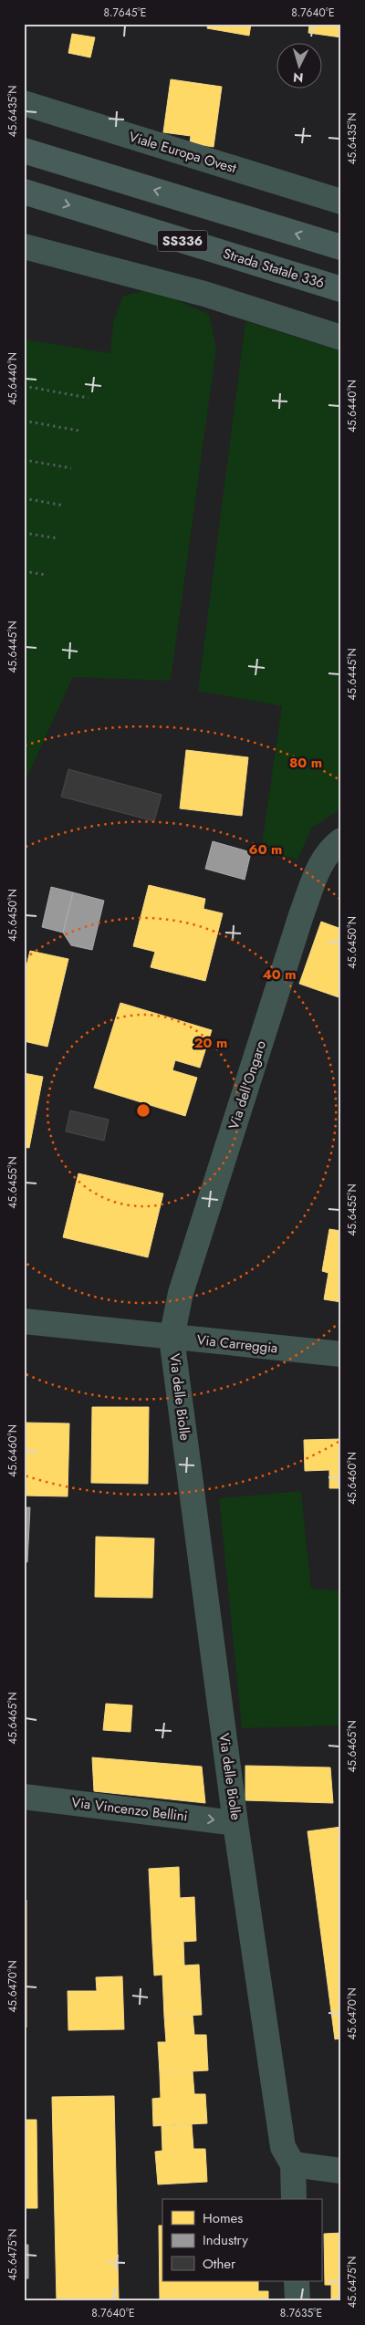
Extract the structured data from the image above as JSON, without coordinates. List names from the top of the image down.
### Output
{
  "streets": {
    "highway": ["SS336", "Strada Statale 336"],
    "street": [
      "Viale Europa Ovest",
      "Via dell'Ongaro",
      "Via Carreggia",
      "Via delle Biolle",
      "Via Vincenzo Bellini"
    ]
  },
  "crossings": [
    ["Via dell'Ongaro", "Via Carreggia"],
    ["Via dell'Ongaro", "Via delle Biolle"],
    ["Via Carreggia", "Via delle Biolle"],
    ["Via delle Biolle", "Via Vincenzo Bellini"]
  ],
  "one_way": ["Via Vincenzo Bellini"],
  "legend": ["Homes", "Industry", "Other"],
  "north": "bottom",
  "coordinates": [
    "8.7645°E",
    "8.7640°E",
    "45.6435°N",
    "45.6440°N",
    "45.6445°N",
    "45.6450°N",
    "45.6455°N",
    "45.6460°N",
    "45.6465°N",
    "45.6470°N",
    "45.6475°N",
    "8.7635°E"
  ],
  "rings": [
    "80 m",
    "60 m",
    "40 m",
    "20 m"
  ]
}
